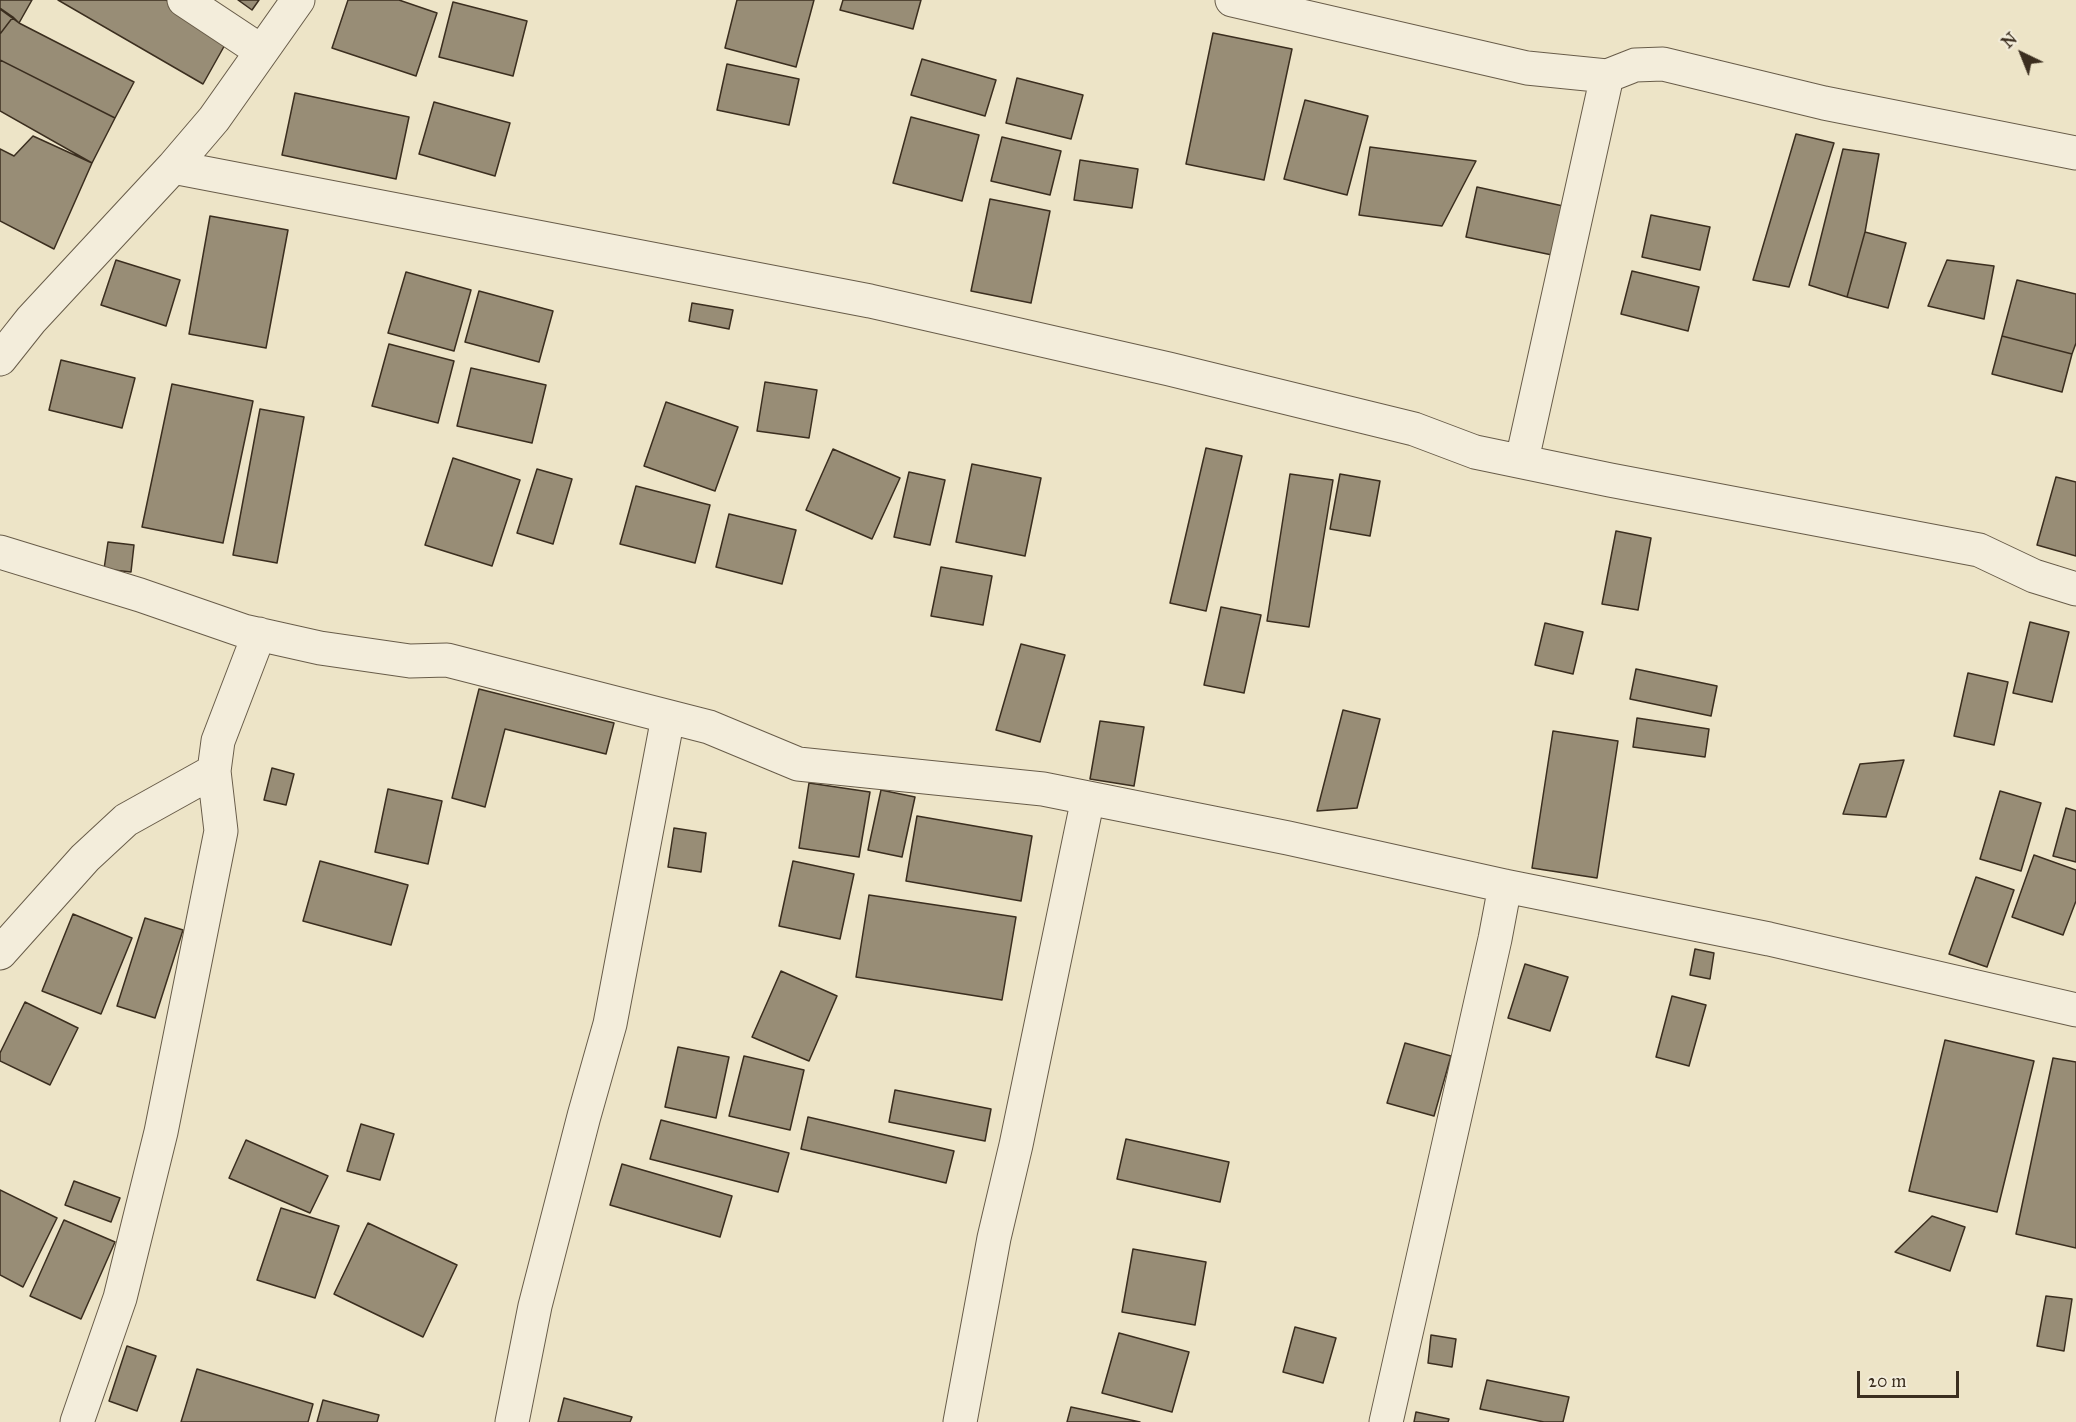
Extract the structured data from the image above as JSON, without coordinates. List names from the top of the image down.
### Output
{
  "scale_bar": "20 m",
  "north": "top left"
}
